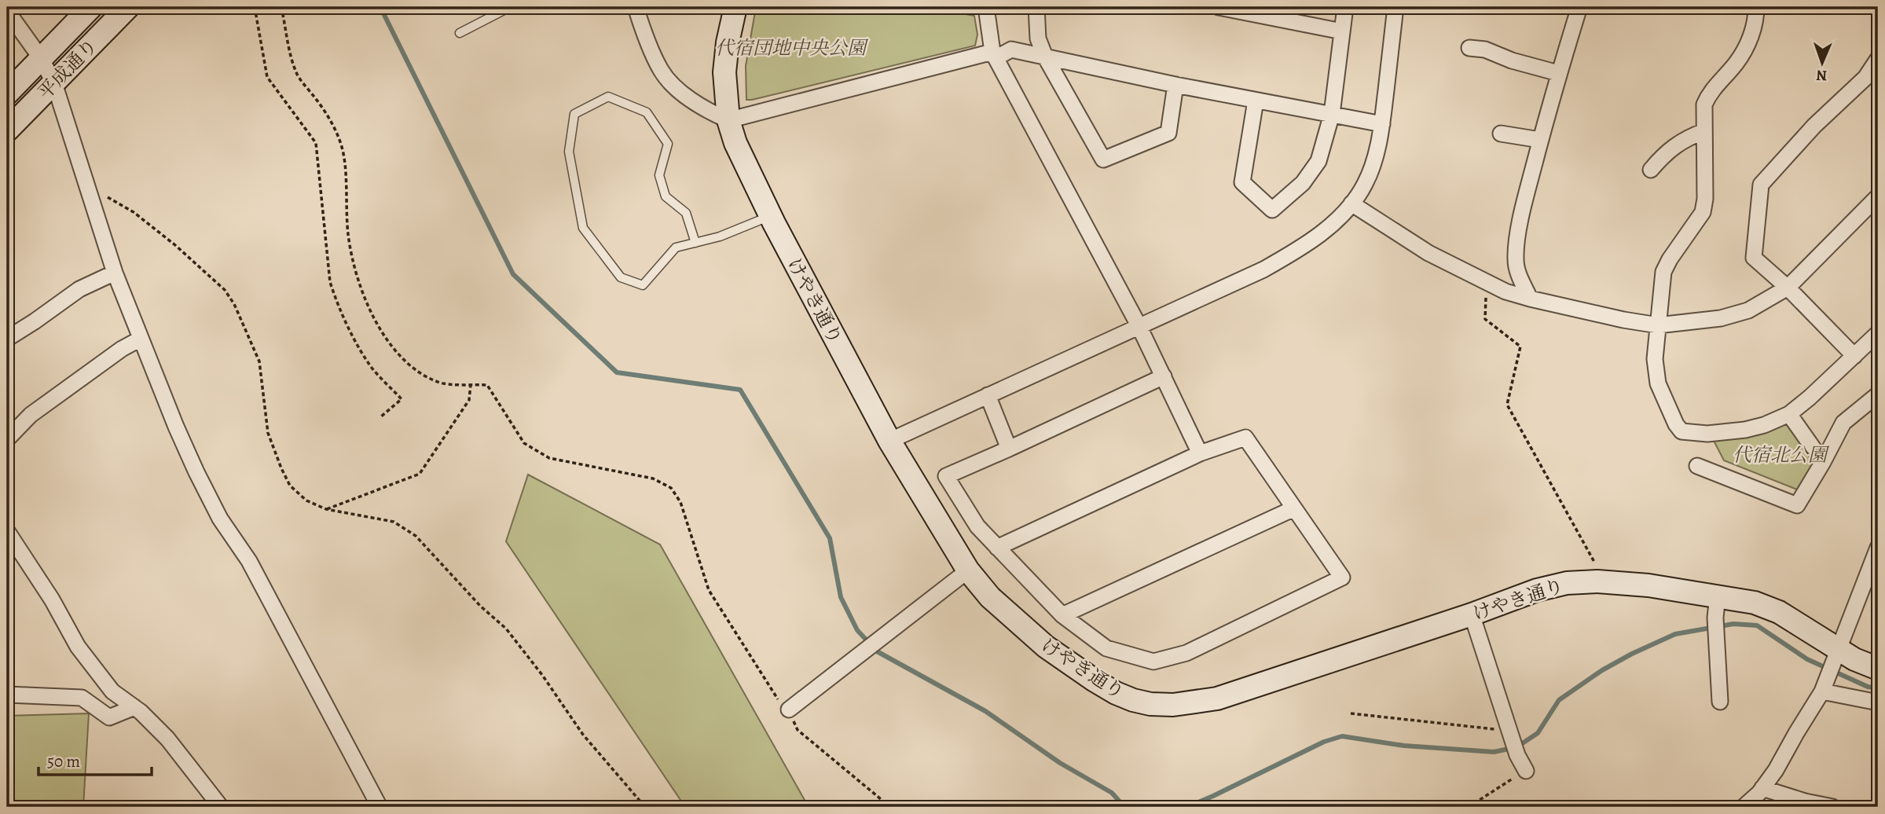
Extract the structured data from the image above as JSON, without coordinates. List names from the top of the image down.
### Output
{
  "streets": {
    "street": ["平成通り", "けやき通り"]
  },
  "parks": ["代宿団地中央公園", "代宿北公園"],
  "scale_bar": "50 m",
  "north": "bottom"
}
